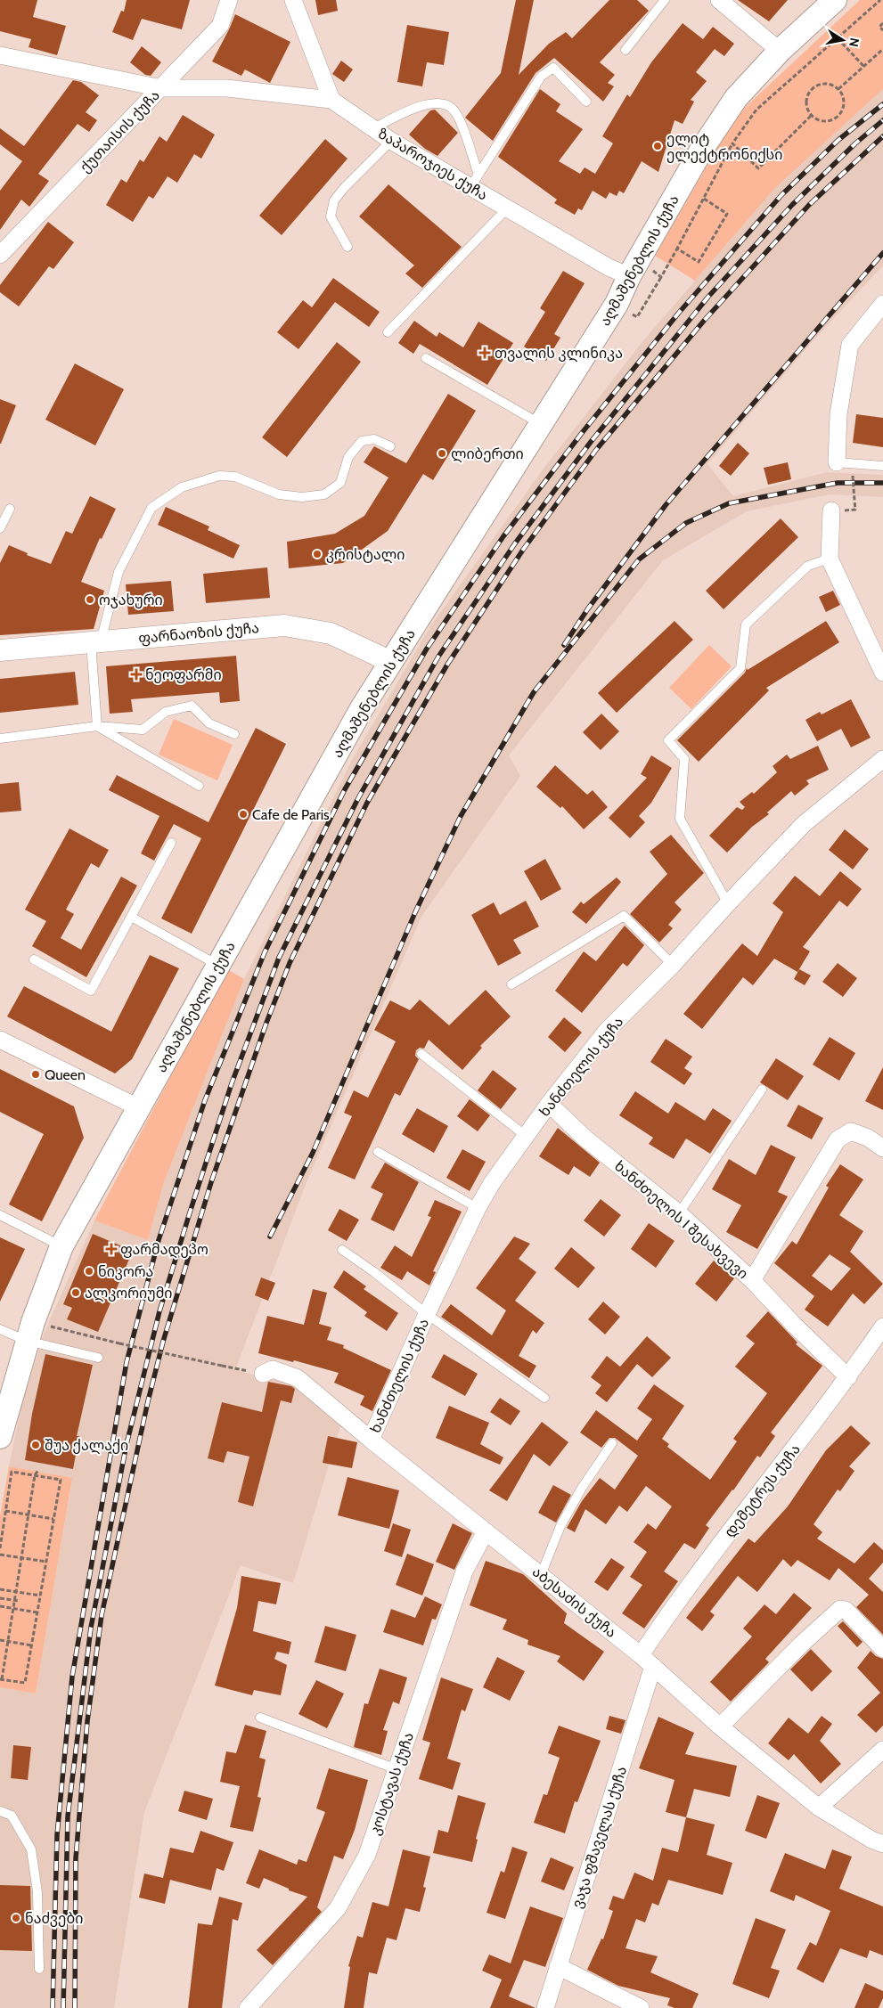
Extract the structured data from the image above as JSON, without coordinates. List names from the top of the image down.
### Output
{
  "streets": {
    "main road": ["აღმაშენებლის ქუჩა"],
    "street": [
      "ქუთაისის ქუჩა",
      "ზაპაროჯიეს ქუჩა",
      "ფარნაოზის ქუჩა",
      "ხანძთელის ქუჩა",
      "ხანძთელის I შესახვევი",
      "დემეტრეს ქუჩა",
      "აბესაძის ქუჩა",
      "კოსტავას ქუჩა",
      "ვაჯა ფშაველას ქუჩა"
    ]
  },
  "crossings": [
    ["ზაპაროჯიეს ქუჩა", "აღმაშენებლის ქუჩა"],
    ["აღმაშენებლის ქუჩა", "ფარნაოზის ქუჩა"],
    ["ხანძთელის ქუჩა", "ხანძთელის I შესახვევი"],
    ["ხანძთელის ქუჩა", "აბესაძის ქუჩა"],
    ["ხანძთელის I შესახვევი", "დემეტრეს ქუჩა"],
    ["დემეტრეს ქუჩა", "აბესაძის ქუჩა"],
    ["დემეტრეს ქუჩა", "ვაჯა ფშაველას ქუჩა"],
    ["აბესაძის ქუჩა", "კოსტავას ქუჩა"],
    ["აბესაძის ქუჩა", "ვაჯა ფშაველას ქუჩა"]
  ],
  "places": {
    "other": [
      "ელიტ ელექტრონიქსი",
      "ლიბერთი",
      "კრისტალი",
      "ოჯახური",
      "Cafe de Paris",
      "Queen",
      "ნიკორა",
      "ალკორიუმი",
      "შუა ქალაქი",
      "ნაძვები"
    ],
    "health": ["თვალის კლინიკა", "ნეოფარმი", "ფარმადეპო"]
  },
  "north": "right"
}
